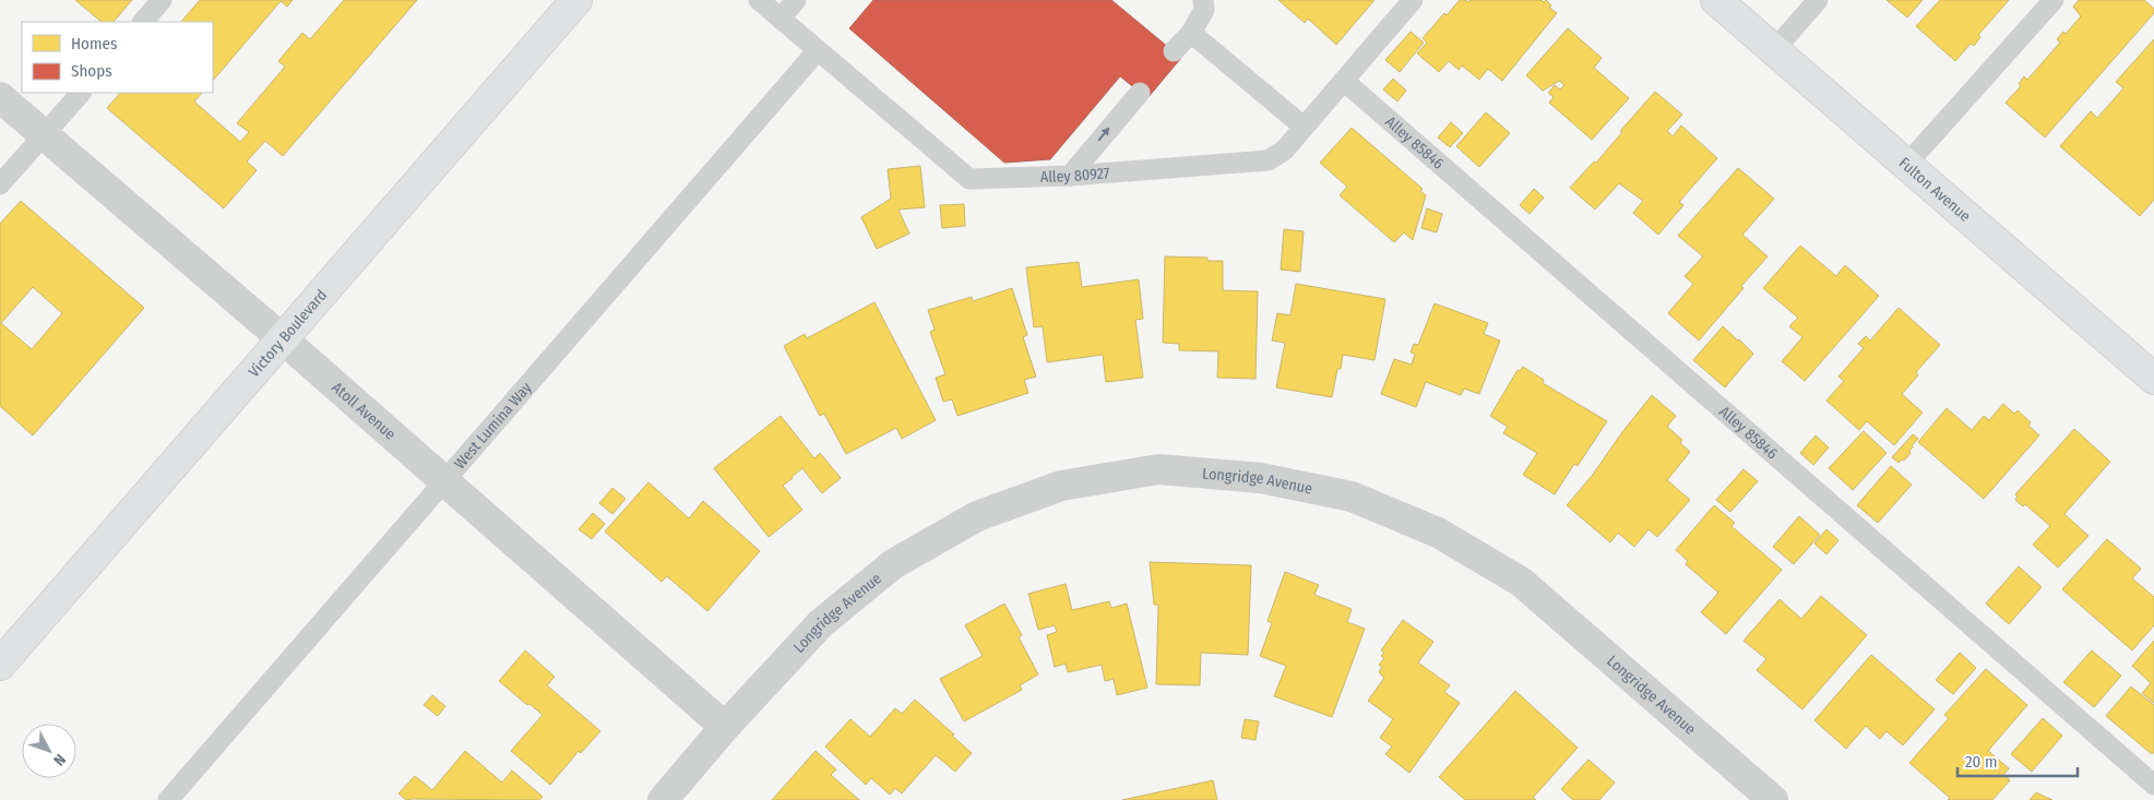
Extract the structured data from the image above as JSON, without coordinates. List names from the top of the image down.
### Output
{
  "streets": {
    "main road": ["Fulton Avenue", "Victory Boulevard"],
    "street": ["Atoll Avenue", "Longridge Avenue"],
    "lane": ["Alley 85846", "Alley 80927", "West Lumina Way"]
  },
  "crossings": [
    ["Alley 85846", "Alley 80927"],
    ["Alley 80927", "West Lumina Way"],
    ["Victory Boulevard", "Atoll Avenue"],
    ["Atoll Avenue", "West Lumina Way"],
    ["Atoll Avenue", "Longridge Avenue"]
  ],
  "legend": ["Homes", "Shops"],
  "scale_bar": "20 m",
  "north": "bottom right"
}
